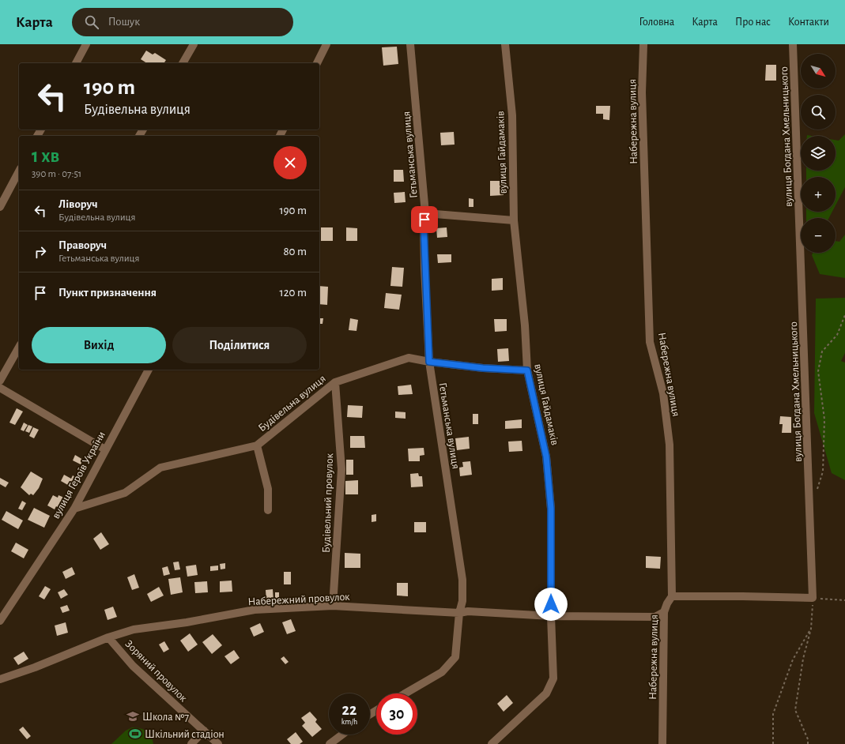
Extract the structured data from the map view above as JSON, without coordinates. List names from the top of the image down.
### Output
{
  "streets": {
    "street": [
      "Набережна вулиця",
      "вулиця Богдана Хмельницького",
      "вулиця Гайдамаків",
      "Гетьманська вулиця",
      "Будівельна вулиця",
      "вулиця Героїв України",
      "Будівельний провулок",
      "Набережний провулок",
      "Зоряний провулок"
    ]
  },
  "crossings": [
    ["Набережна вулиця", "Набережний провулок"],
    ["вулиця Гайдамаків", "Будівельна вулиця"],
    ["вулиця Гайдамаків", "Набережний провулок"],
    ["Гетьманська вулиця", "Будівельна вулиця"],
    ["Гетьманська вулиця", "Набережний провулок"],
    ["Будівельна вулиця", "вулиця Героїв України"],
    ["Будівельна вулиця", "Будівельний провулок"],
    ["Будівельний провулок", "Набережний провулок"],
    ["Набережний провулок", "Зоряний провулок"]
  ],
  "places": {
    "school or university": ["Школа №7"],
    "sports": ["Шкільний стадіон"]
  },
  "north": "bottom right",
  "page": {
    "header": "Карта",
    "search": "Пошук",
    "nav": [
      "Головна",
      "Карта",
      "Про нас",
      "Контакти"
    ],
    "map_buttons": ["+", "−"],
    "turn": ["190 m", "Будівельна вулиця"],
    "heading": ["1 хв", "390 m · 07:51"],
    "list": [
      {
        "name": "Ліворуч",
        "note": "Будівельна вулиця",
        "value": "190 m"
      },
      {
        "name": "Праворуч",
        "note": "Гетьманська вулиця",
        "value": "80 m"
      },
      {
        "name": "Пункт призначення",
        "value": "120 m"
      }
    ],
    "buttons": ["Вихід", "Поділитися"],
    "speed": "22 km/h",
    "limit": "30"
  }
}
